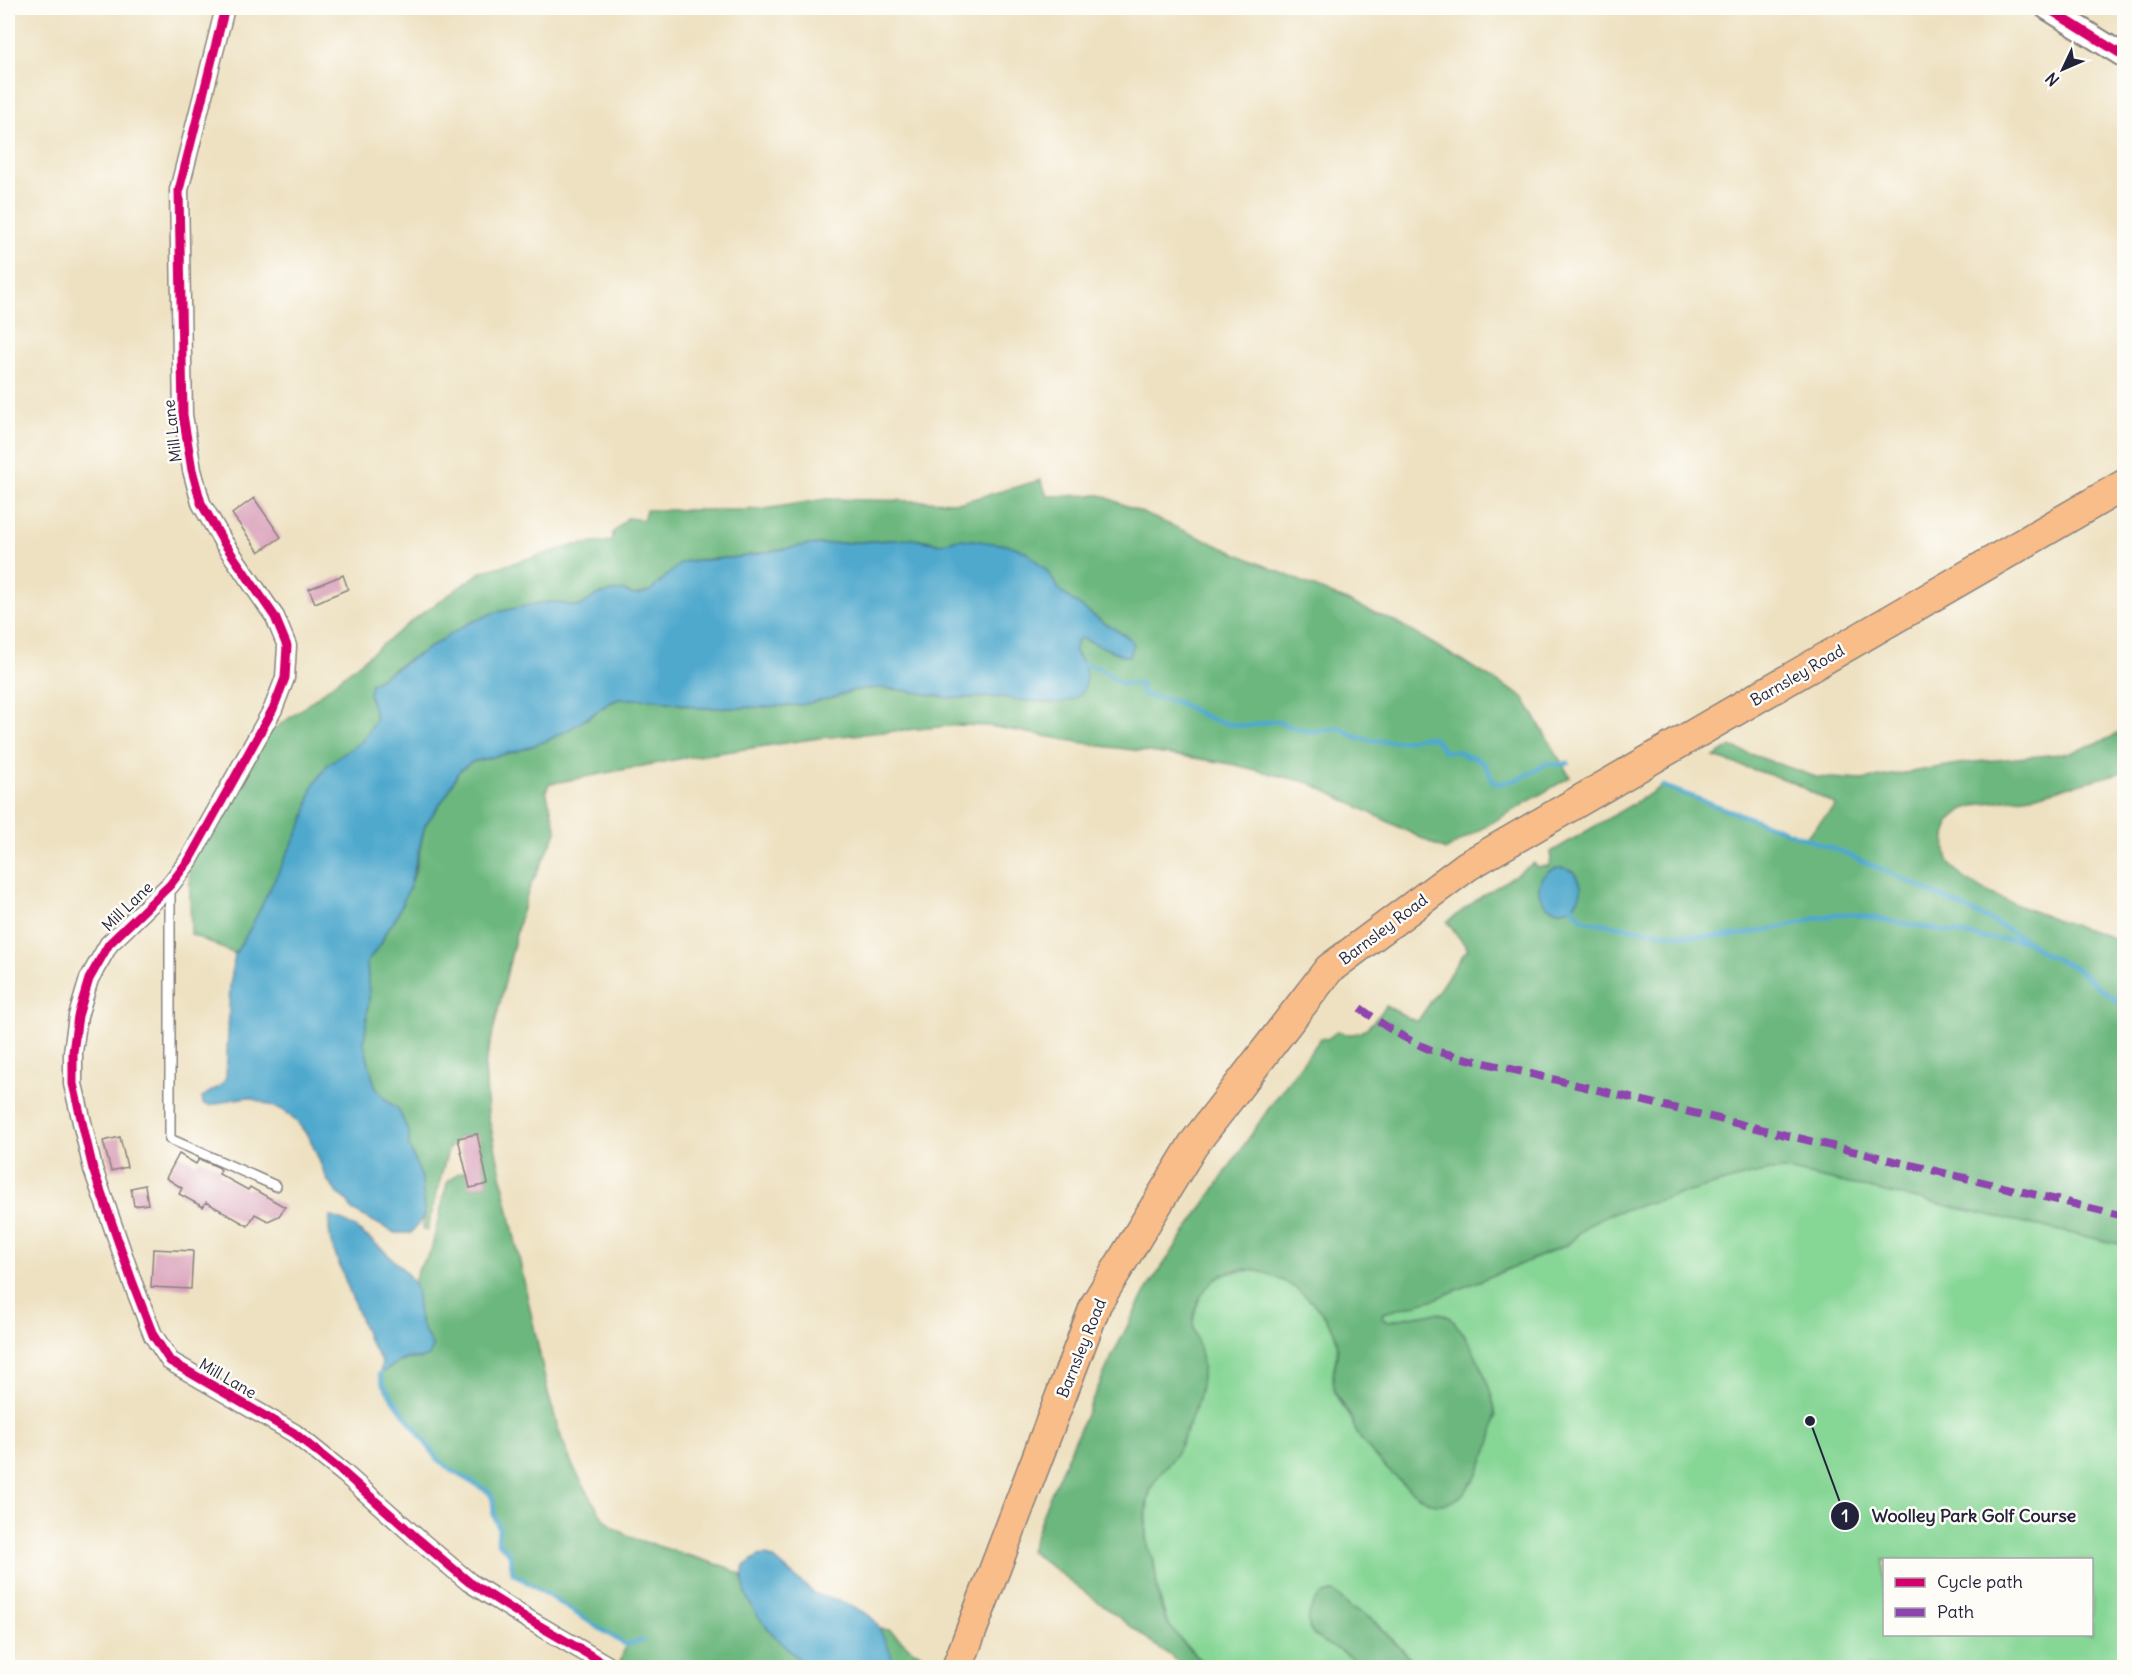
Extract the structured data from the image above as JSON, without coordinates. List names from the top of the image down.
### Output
{
  "streets": {
    "main road": ["Barnsley Road"],
    "street": ["Mill Lane"]
  },
  "places": ["Woolley Park Golf Course"],
  "legend": ["Cycle path", "Path"],
  "north": "bottom left"
}
